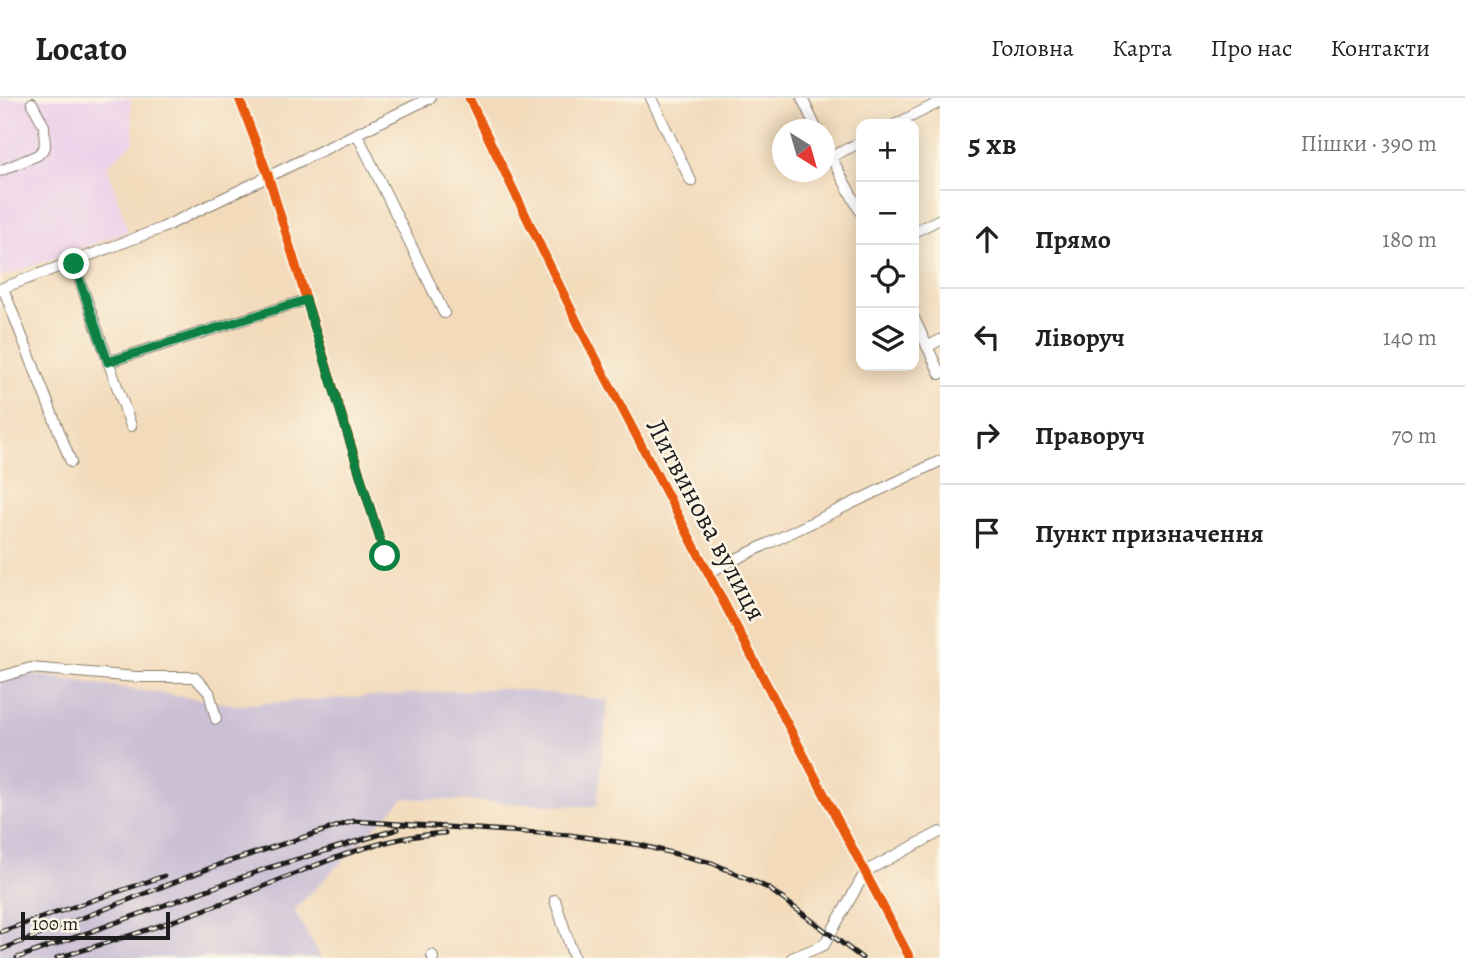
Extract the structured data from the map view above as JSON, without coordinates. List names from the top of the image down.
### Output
{
  "streets": {
    "street": ["Литвинова вулиця"]
  },
  "scale_bar": "100 m",
  "north": "bottom right",
  "page": {
    "header": "Locato",
    "nav": [
      "Головна",
      "Карта",
      "Про нас",
      "Контакти"
    ],
    "heading": ["5 хв", "Пішки · 390 m"],
    "map_buttons": ["+", "−"],
    "list": [
      ["Прямо", "180 m"],
      ["Ліворуч", "140 m"],
      ["Праворуч", "70 m"],
      "Пункт призначення"
    ],
    "scale": "100 m"
  }
}
